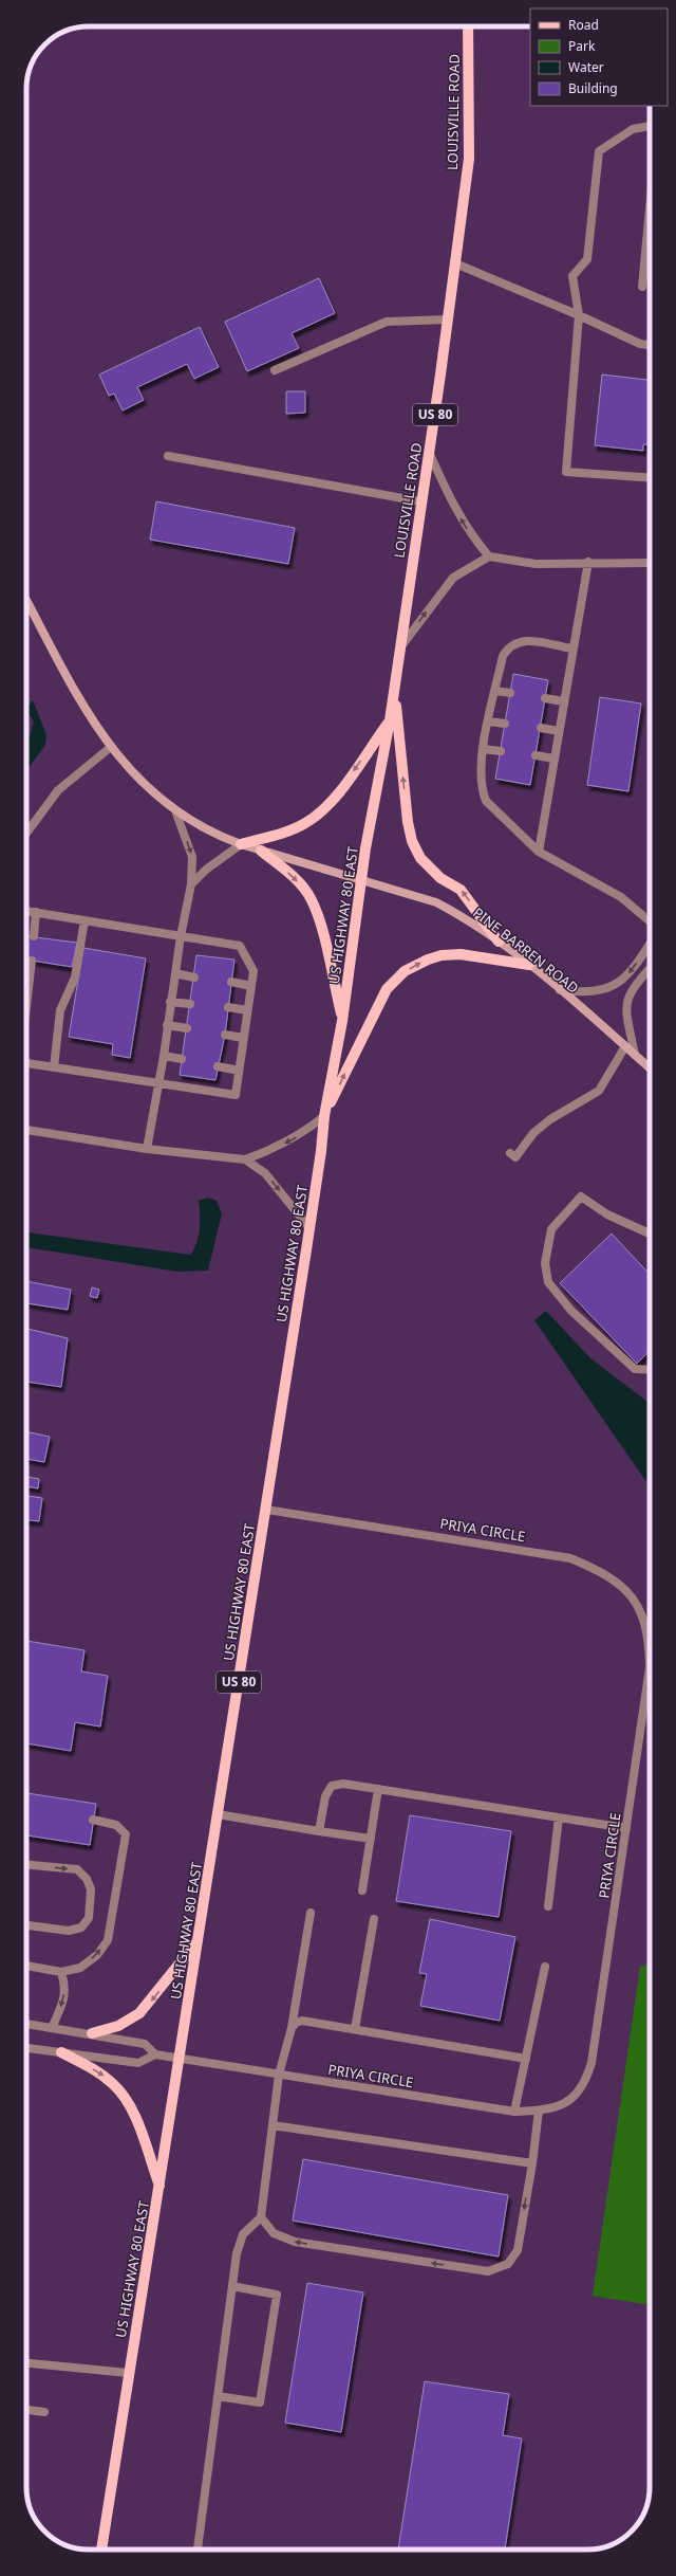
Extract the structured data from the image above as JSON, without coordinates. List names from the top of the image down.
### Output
{
  "streets": {
    "main road": ["LOUISVILLE ROAD", "US 80", "US HIGHWAY 80 EAST"],
    "street": ["PINE BARREN ROAD", "PRIYA CIRCLE"]
  },
  "crossings": [
    ["LOUISVILLE ROAD", "US HIGHWAY 80 EAST"],
    ["US HIGHWAY 80 EAST", "PINE BARREN ROAD"],
    ["US HIGHWAY 80 EAST", "PRIYA CIRCLE"]
  ],
  "legend": [
    "Road",
    "Park",
    "Water",
    "Building"
  ]
}
